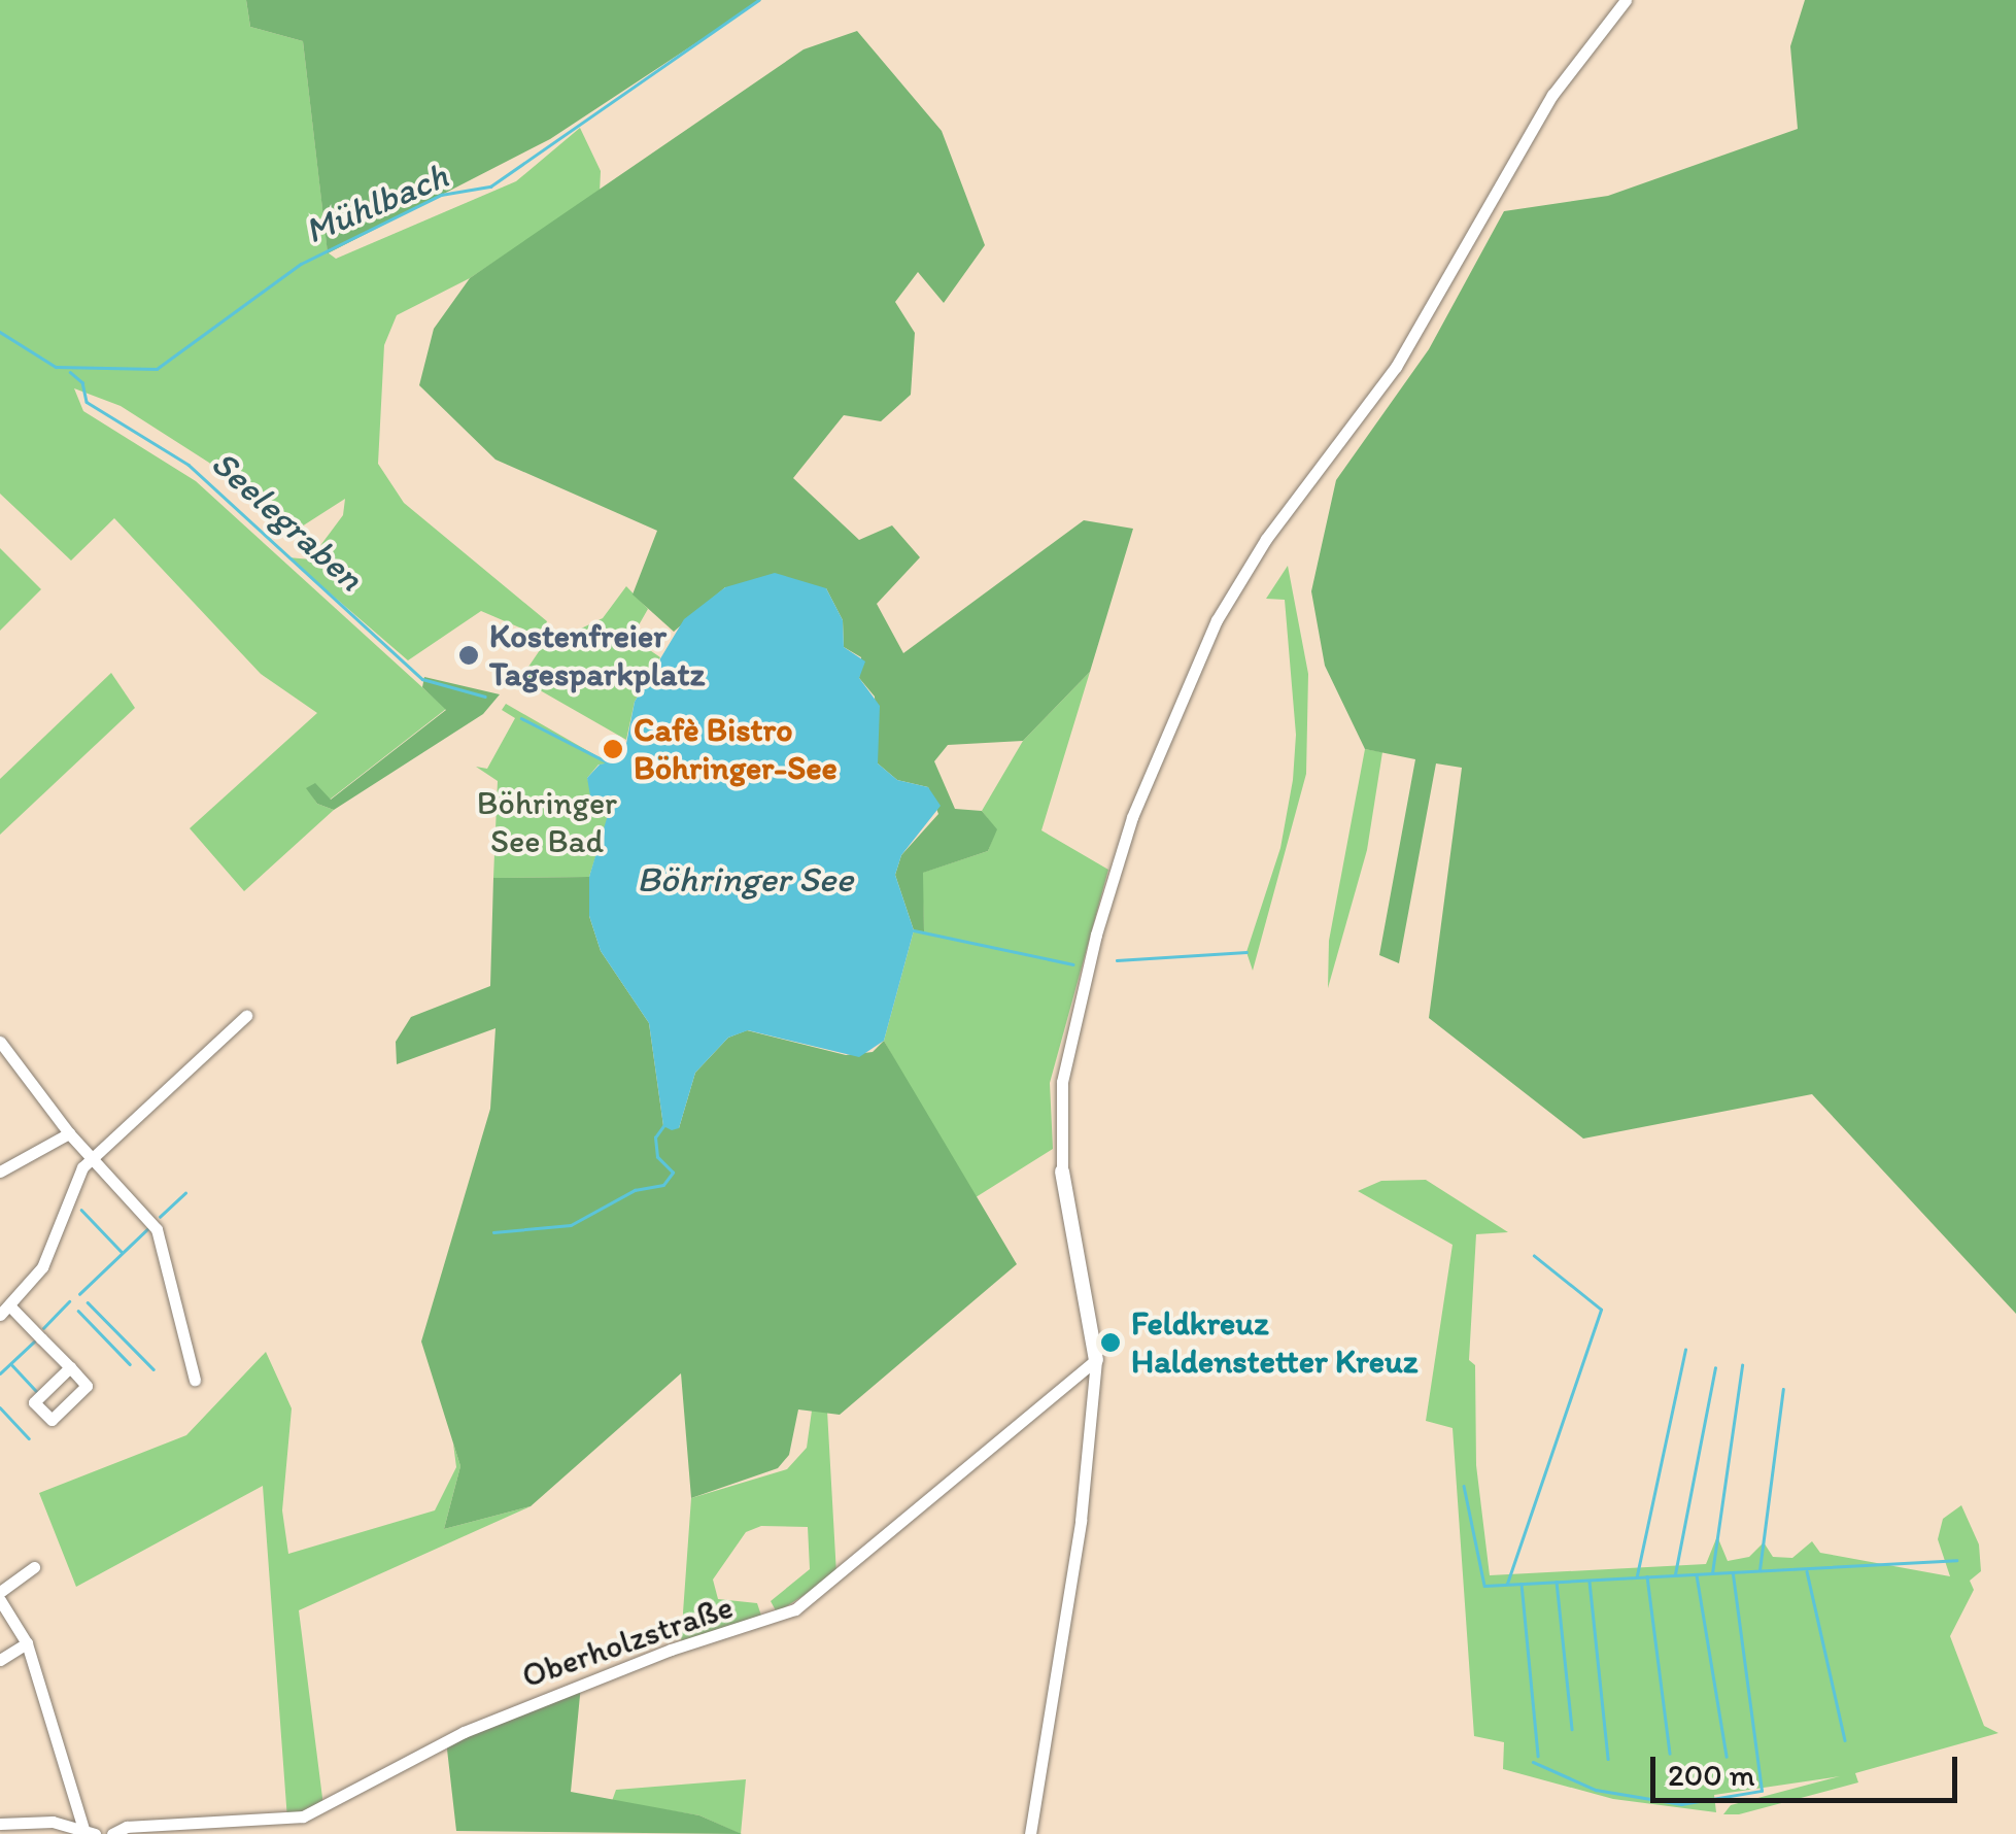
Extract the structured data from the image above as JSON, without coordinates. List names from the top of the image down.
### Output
{
  "streets": {
    "street": ["Oberholzstraße"]
  },
  "water": ["Mühlbach", "Seelegraben", "Böhringer See"],
  "parks": ["Böhringer See Bad"],
  "places": ["Kostenfreier Tagesparkplatz", "Cafè Bistro Böhringer-See", "Feldkreuz Haldenstetter Kreuz"],
  "scale_bar": "200 m"
}
